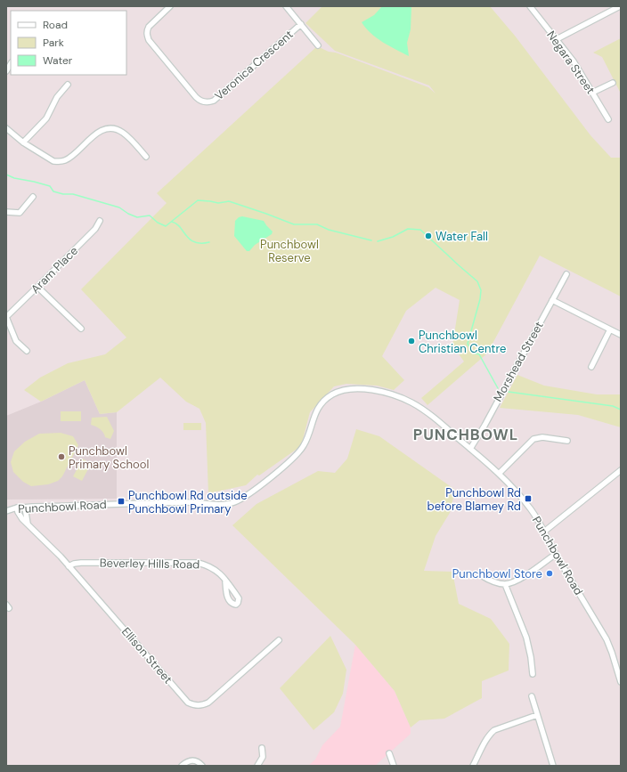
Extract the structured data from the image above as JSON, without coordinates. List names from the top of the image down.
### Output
{
  "streets": {
    "street": [
      "Negara Street",
      "Veronica Crescent",
      "Aram Place",
      "Morshead Street",
      "Punchbowl Road",
      "Beverley Hills Road",
      "Ellison Street"
    ]
  },
  "crossings": [
    ["Morshead Street", "Punchbowl Road"],
    ["Punchbowl Road", "Ellison Street"],
    ["Beverley Hills Road", "Ellison Street"]
  ],
  "districts": ["PUNCHBOWL"],
  "parks": ["Punchbowl Reserve"],
  "places": {
    "other": [
      "Water Fall",
      "Punchbowl Christian Centre",
      "Punchbowl Primary School",
      "Punchbowl Store"
    ],
    "transit": ["Punchbowl Rd before Blamey Rd", "Punchbowl Rd outside Punchbowl Primary"]
  },
  "legend": ["Road", "Park", "Water"]
}
